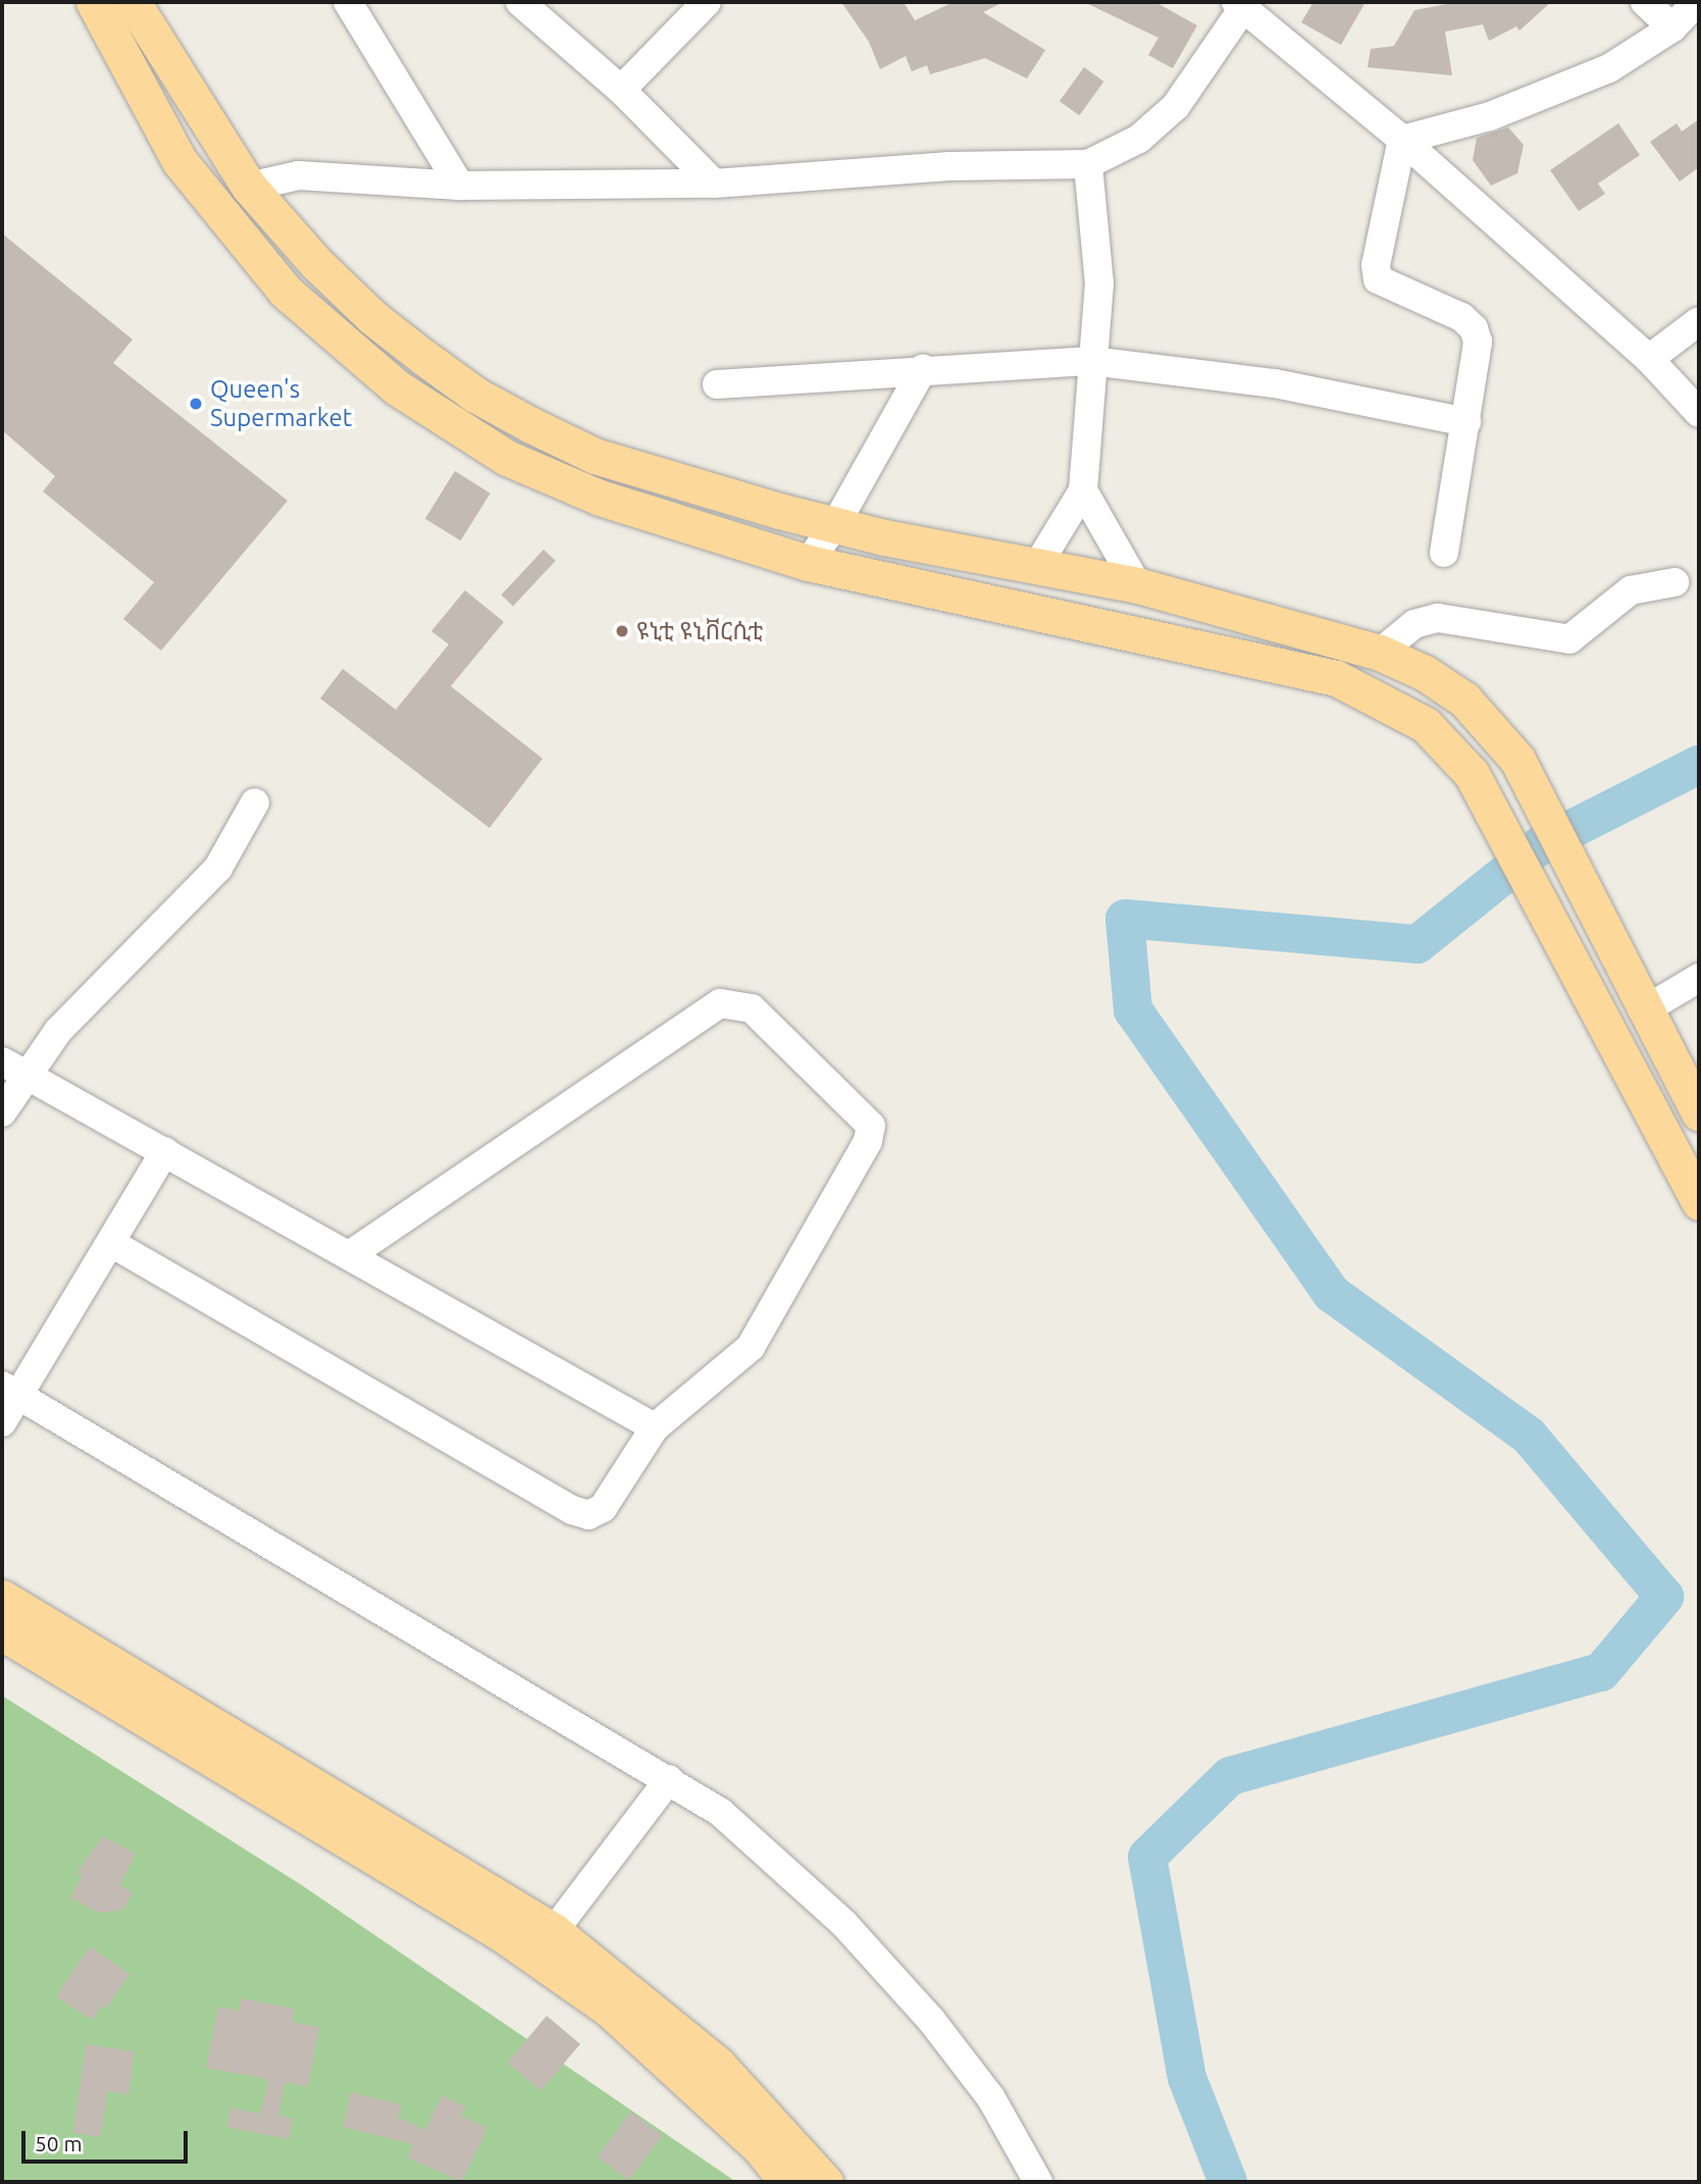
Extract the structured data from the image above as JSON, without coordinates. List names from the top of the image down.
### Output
{
  "places": ["Queen's Supermarket", "ዩኒቲ ዩኒቨርሲቲ"],
  "scale_bar": "50 m"
}
